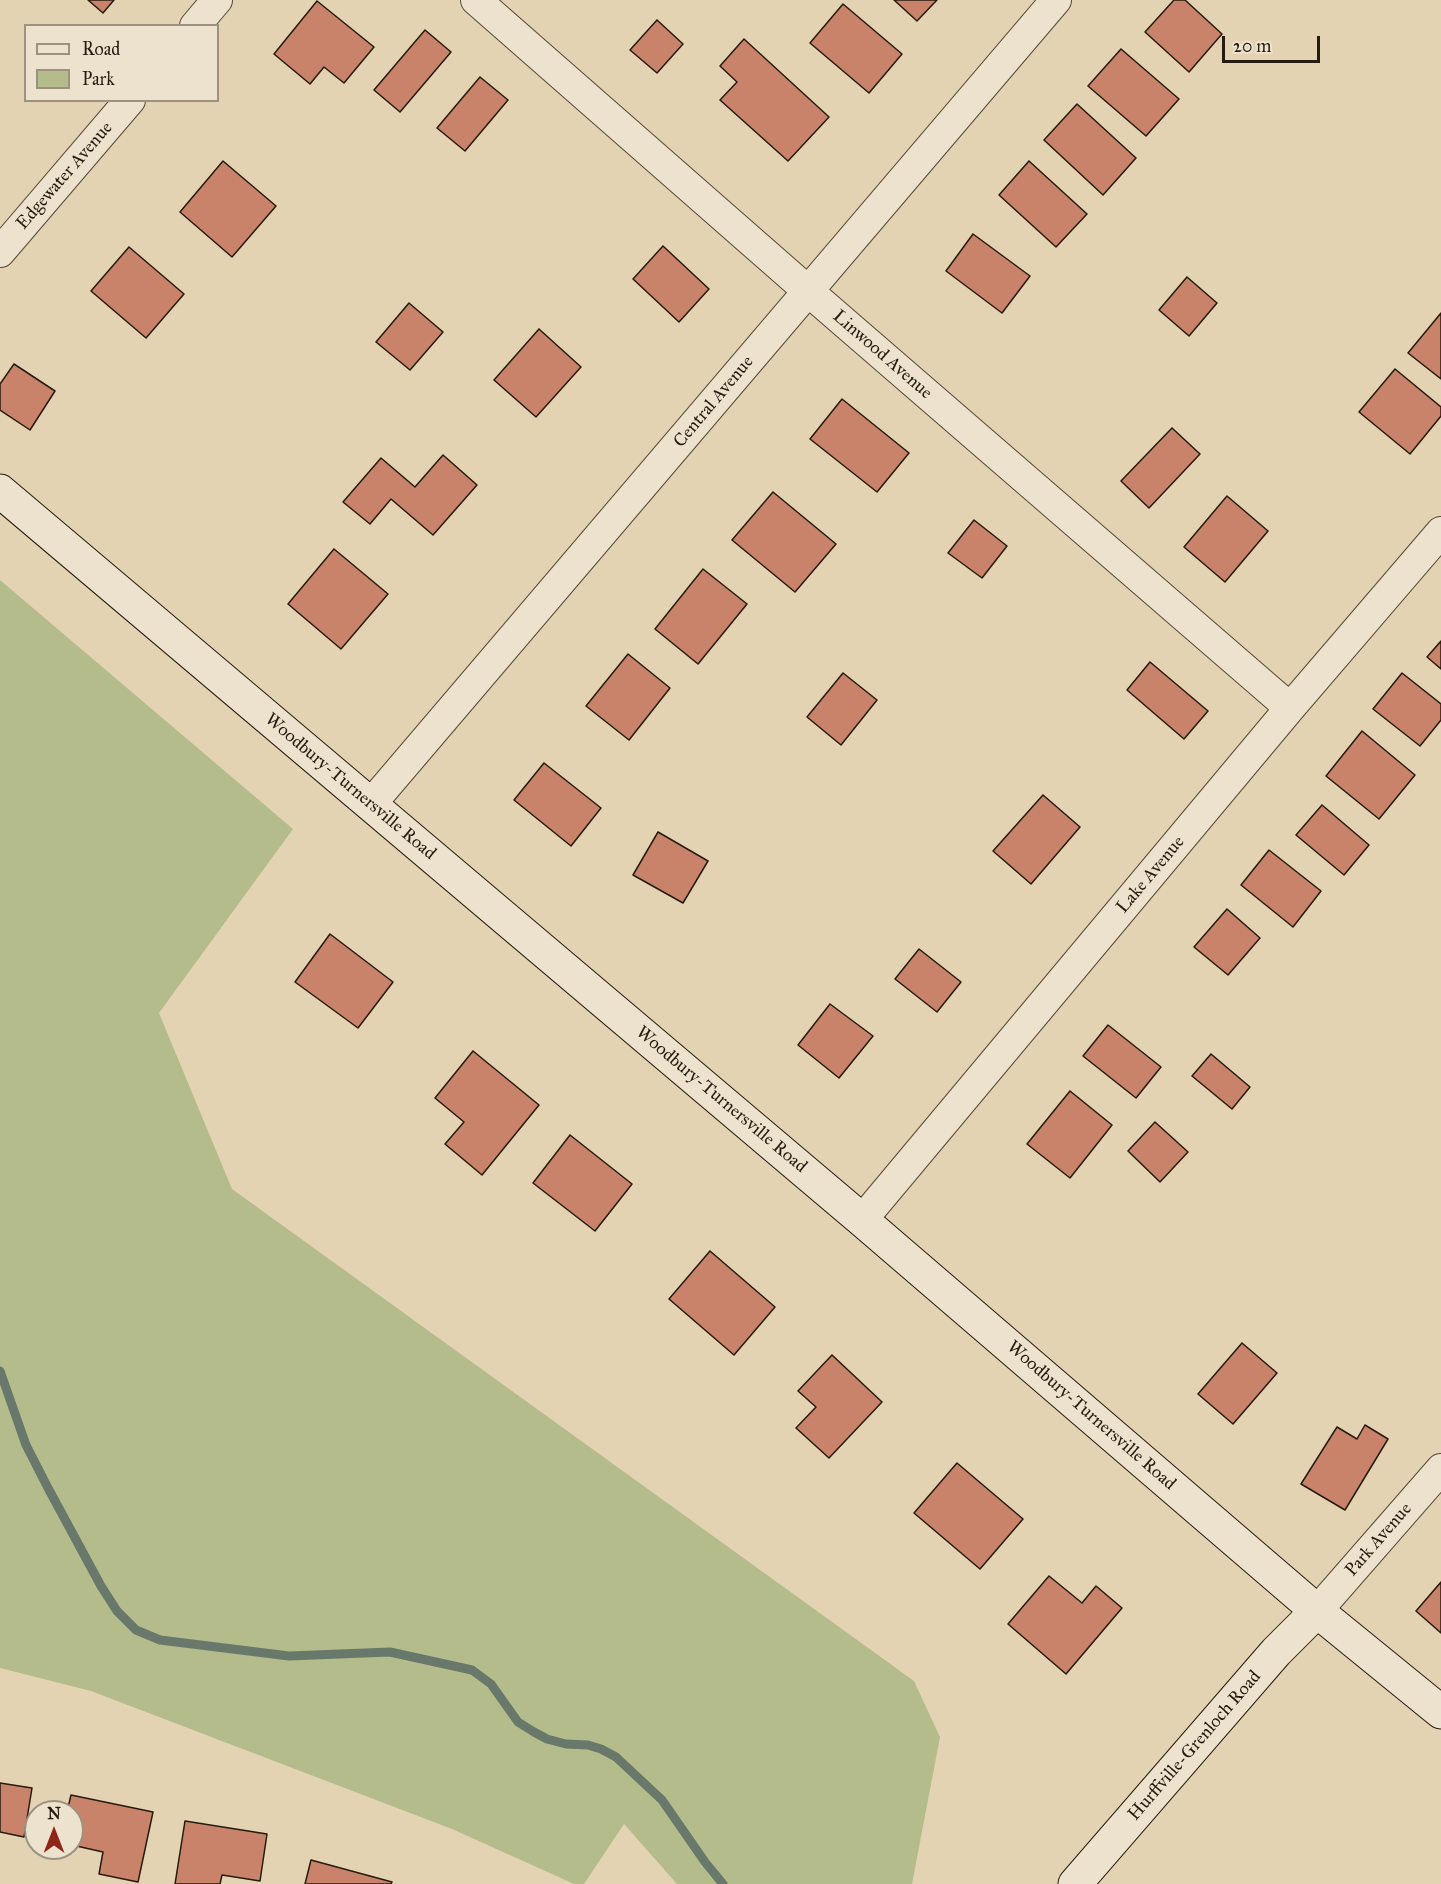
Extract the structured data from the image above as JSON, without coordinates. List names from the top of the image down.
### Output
{
  "streets": {
    "main road": ["Woodbury-Turnersville Road", "Hurffville-Grenloch Road"],
    "street": [
      "Edgewater Avenue",
      "Linwood Avenue",
      "Central Avenue",
      "Lake Avenue",
      "Park Avenue"
    ]
  },
  "crossings": [
    ["Linwood Avenue", "Central Avenue"],
    ["Linwood Avenue", "Lake Avenue"],
    ["Central Avenue", "Woodbury-Turnersville Road"],
    ["Woodbury-Turnersville Road", "Lake Avenue"],
    ["Woodbury-Turnersville Road", "Park Avenue"],
    ["Woodbury-Turnersville Road", "Hurffville-Grenloch Road"],
    ["Park Avenue", "Hurffville-Grenloch Road"]
  ],
  "legend": ["Road", "Park"],
  "scale_bar": "20 m",
  "north": "top"
}
